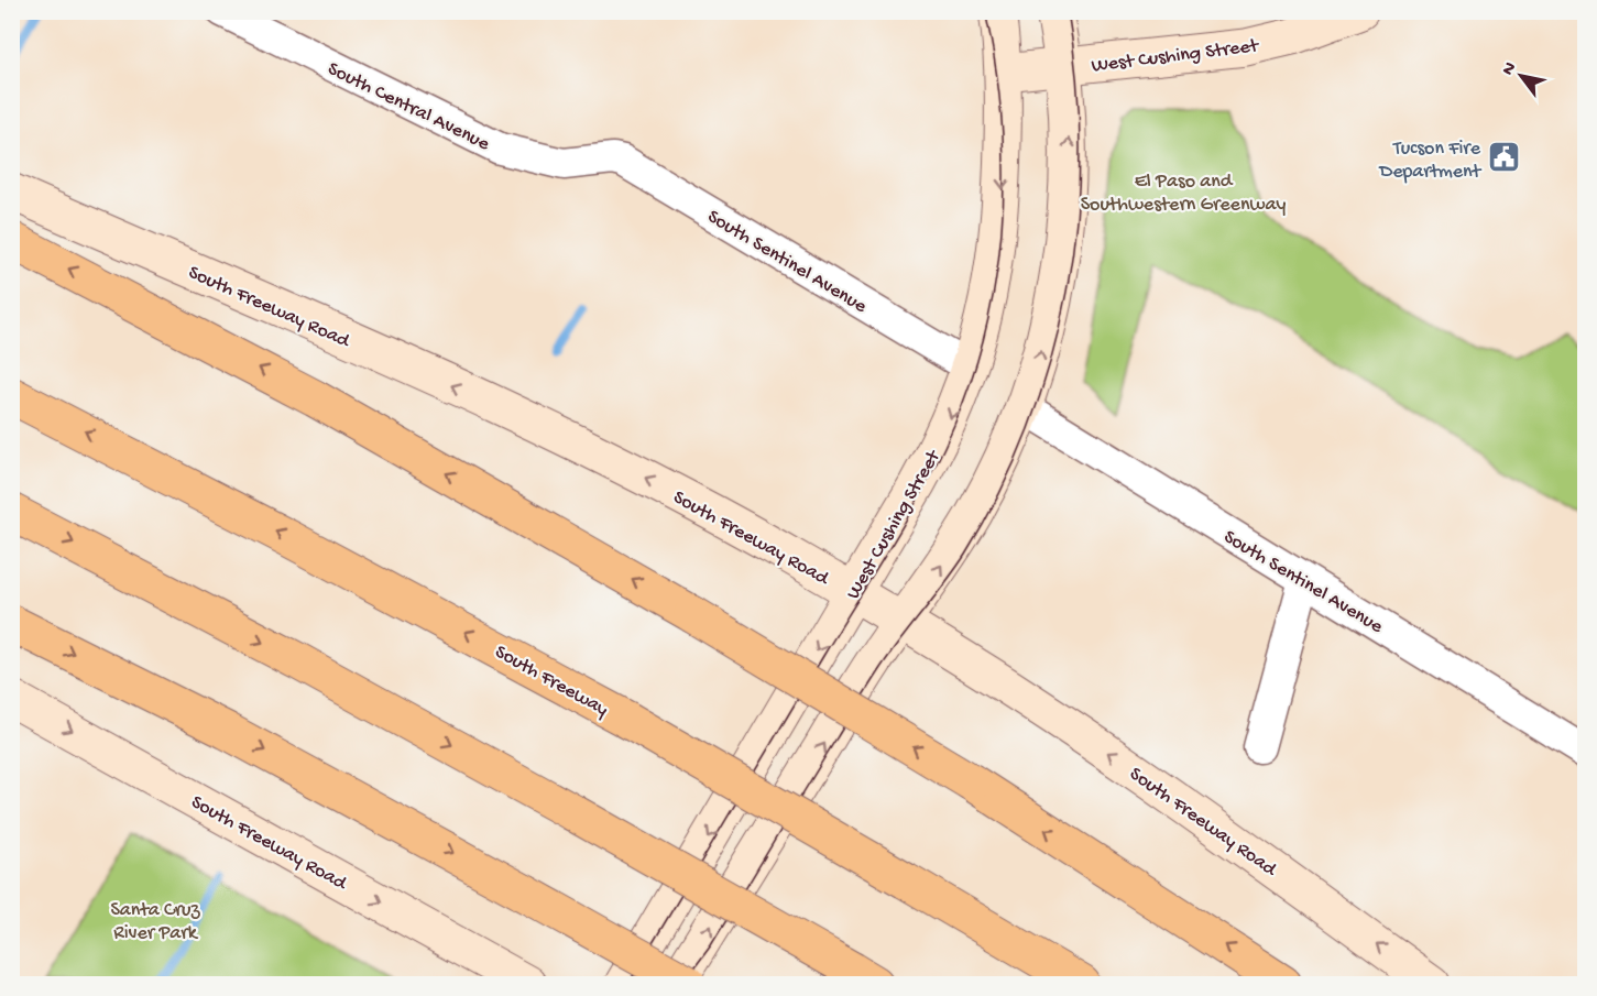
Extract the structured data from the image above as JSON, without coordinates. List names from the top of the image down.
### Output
{
  "streets": {
    "highway": ["South Freeway"],
    "street": [
      "West Cushing Street",
      "South Central Avenue",
      "South Sentinel Avenue",
      "South Freeway Road"
    ]
  },
  "crossings": [
    ["West Cushing Street", "South Sentinel Avenue"],
    ["West Cushing Street", "South Freeway Road"],
    ["South Central Avenue", "South Sentinel Avenue"]
  ],
  "parks": ["El Paso and Southwestern Greenway", "Santa Cruz River Park"],
  "places": {
    "public building": ["Tucson Fire Department"]
  },
  "north": "top left"
}
